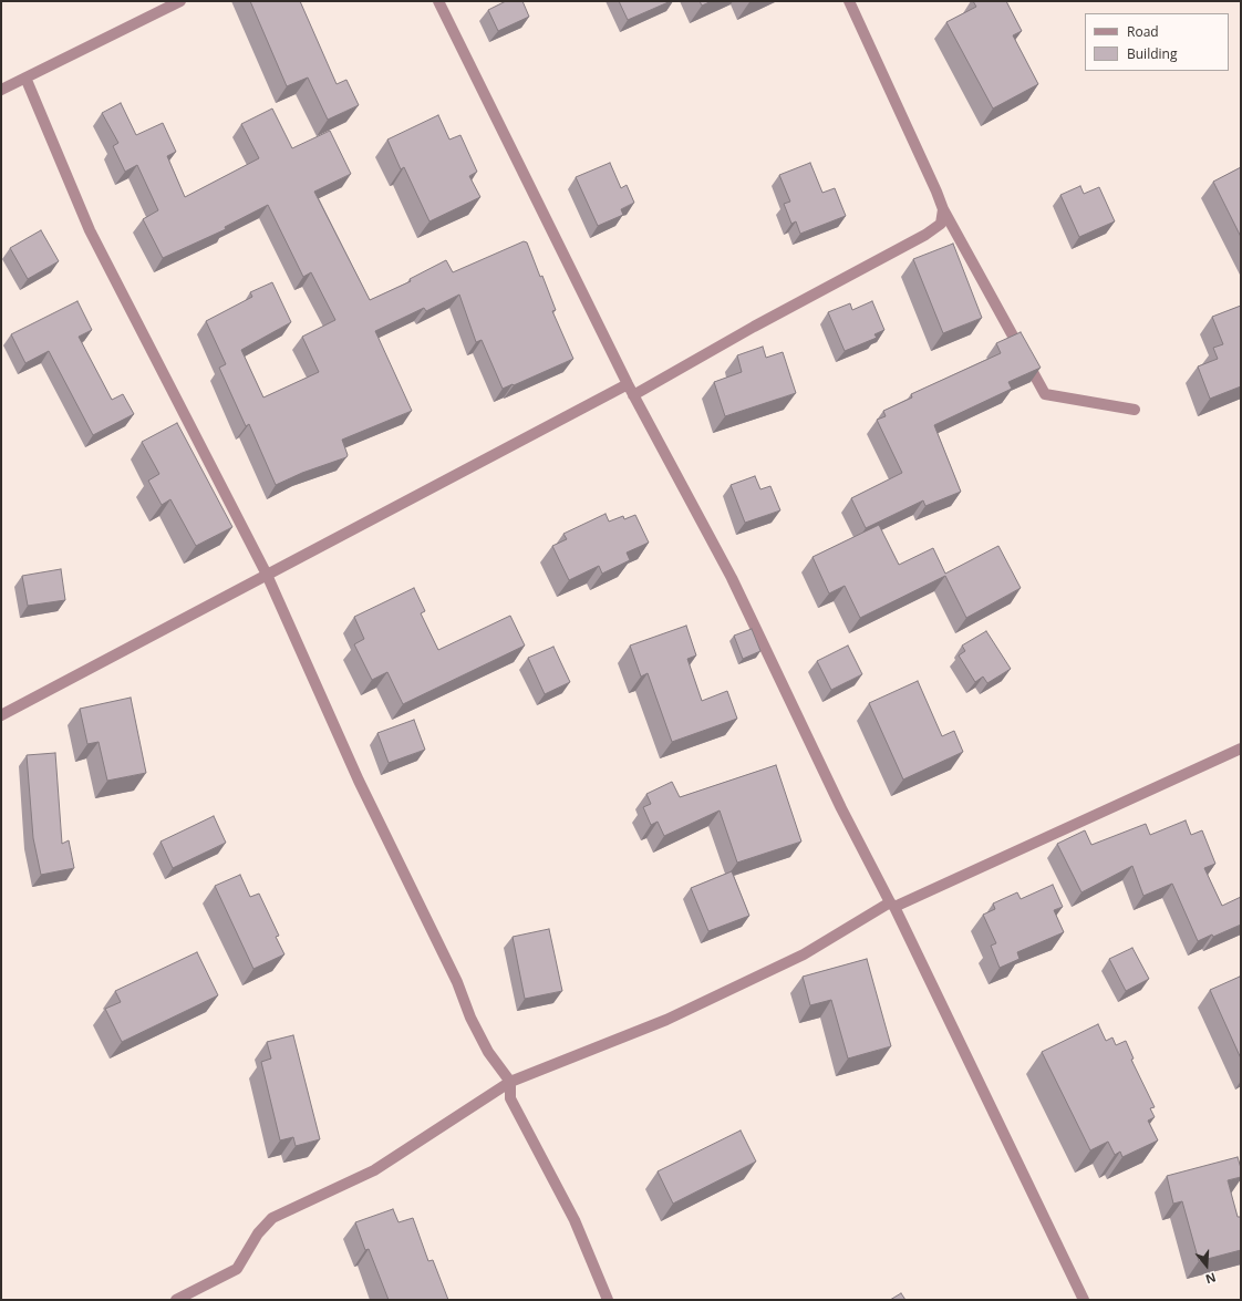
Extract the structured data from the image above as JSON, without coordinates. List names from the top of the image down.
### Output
{
  "legend": ["Road", "Building"],
  "north": "bottom"
}
